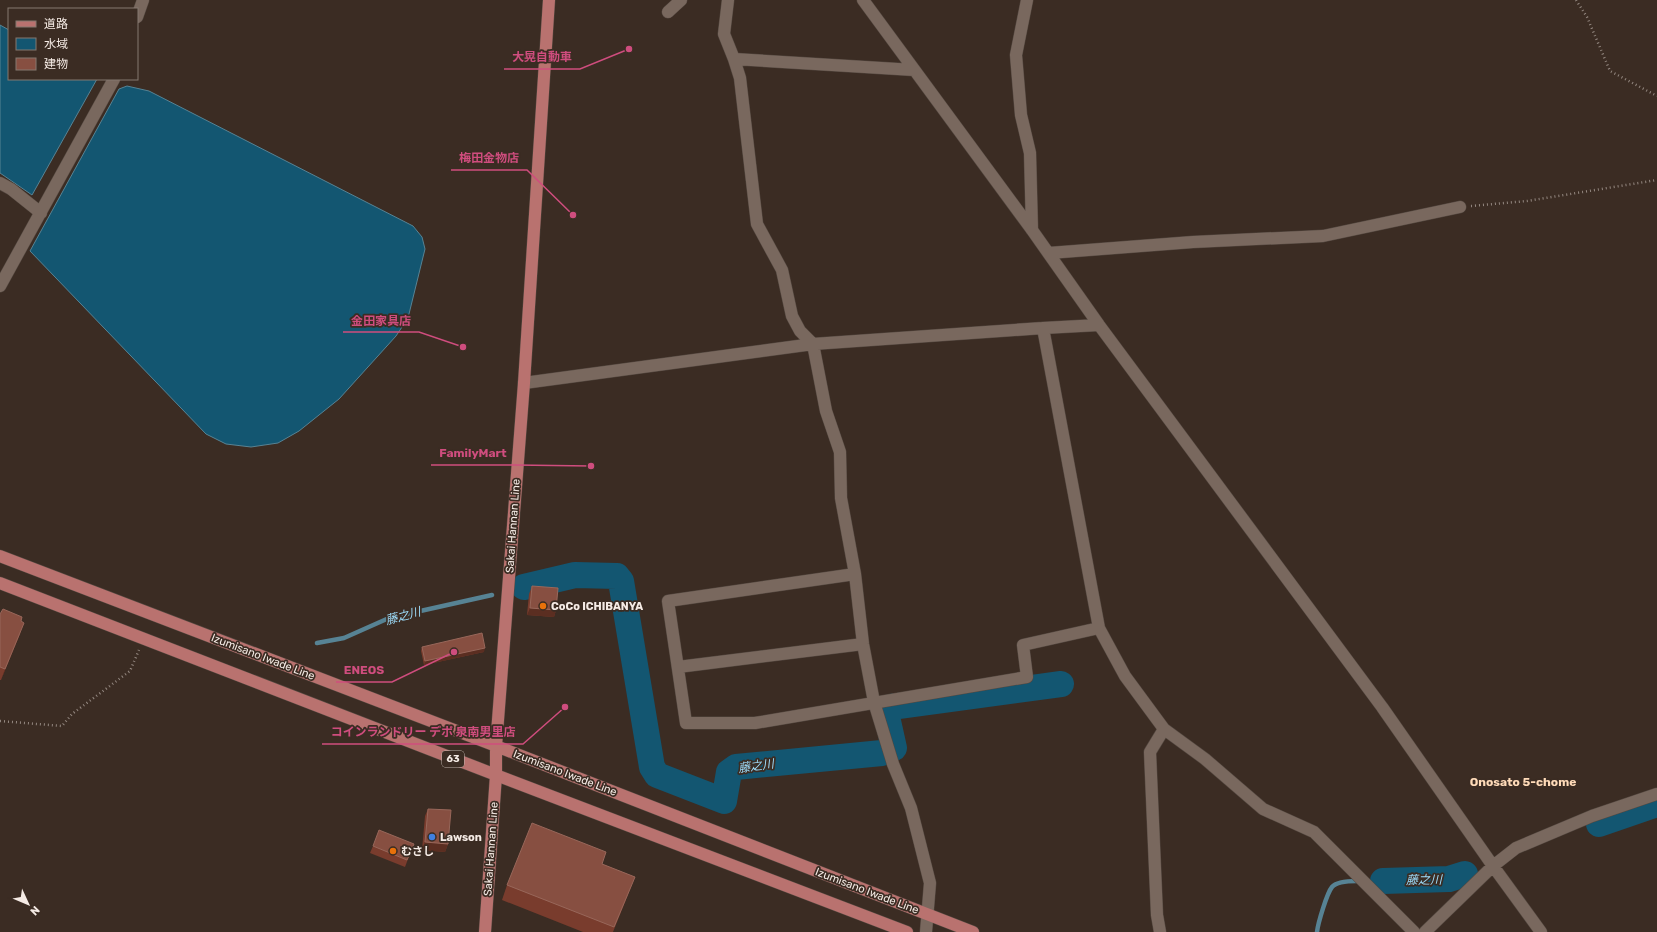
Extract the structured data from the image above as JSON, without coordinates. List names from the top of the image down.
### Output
{
  "streets": {
    "main road": ["Sakai Hannan Line", "Izumisano Iwade Line", "63"]
  },
  "crossings": [
    ["Sakai Hannan Line", "Izumisano Iwade Line"],
    ["Sakai Hannan Line", "63"]
  ],
  "districts": ["Onosato 5-chome"],
  "water": ["藤之川"],
  "places": [
    "大晃自動車",
    "梅田金物店",
    "金田家具店",
    "FamilyMart",
    "CoCo ICHIBANYA",
    "ENEOS",
    "コインランドリー デポ 泉南男里店",
    "Lawson",
    "むさし"
  ],
  "legend": ["道路", "水域", "建物"],
  "north": "bottom right"
}
